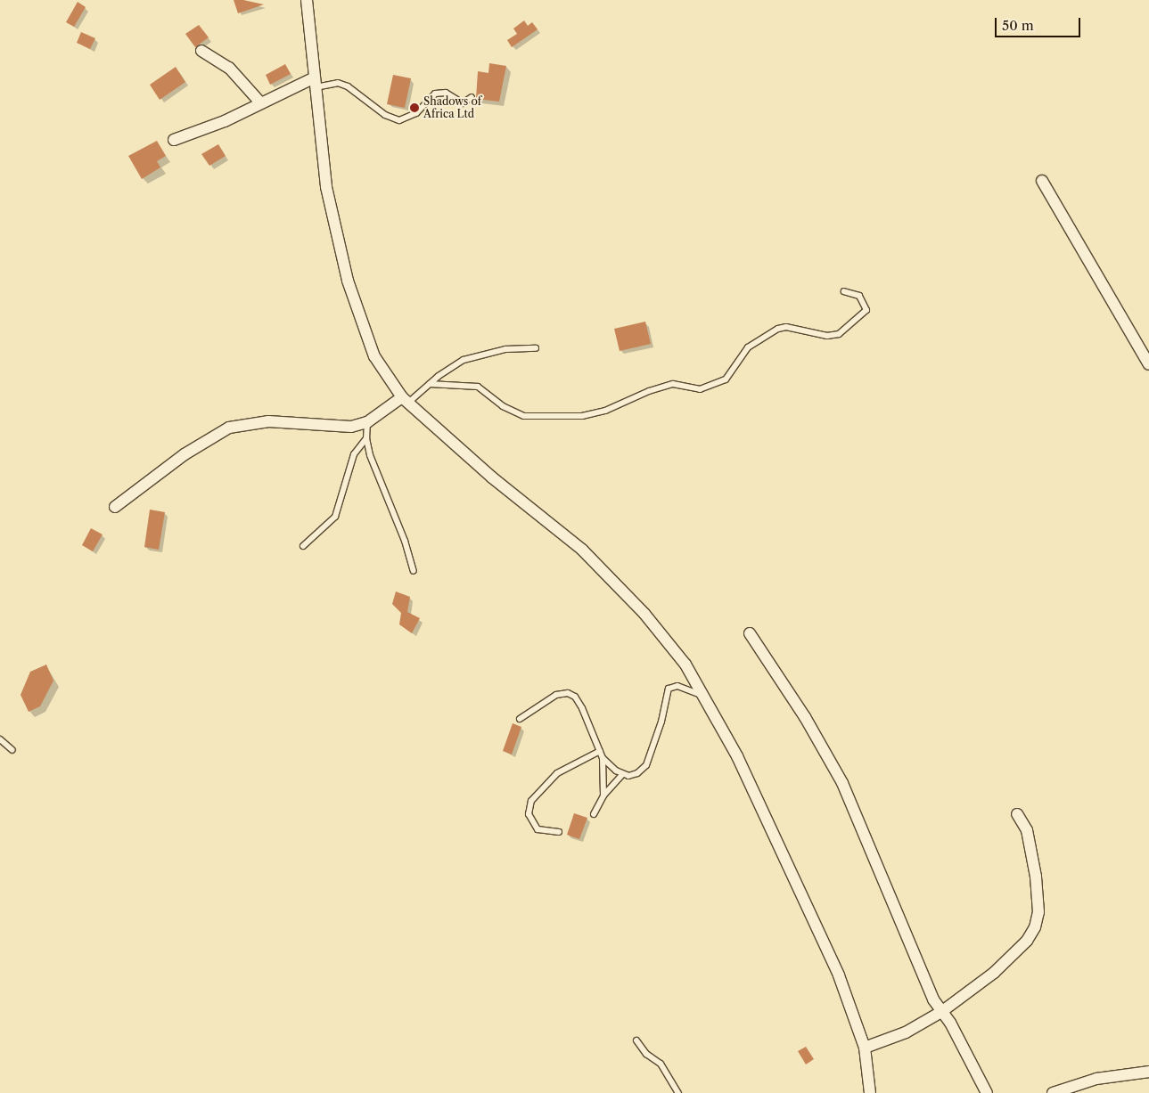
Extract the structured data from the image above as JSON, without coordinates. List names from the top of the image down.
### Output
{
  "places": ["Shadows of Africa Ltd"],
  "scale_bar": "50 m"
}
